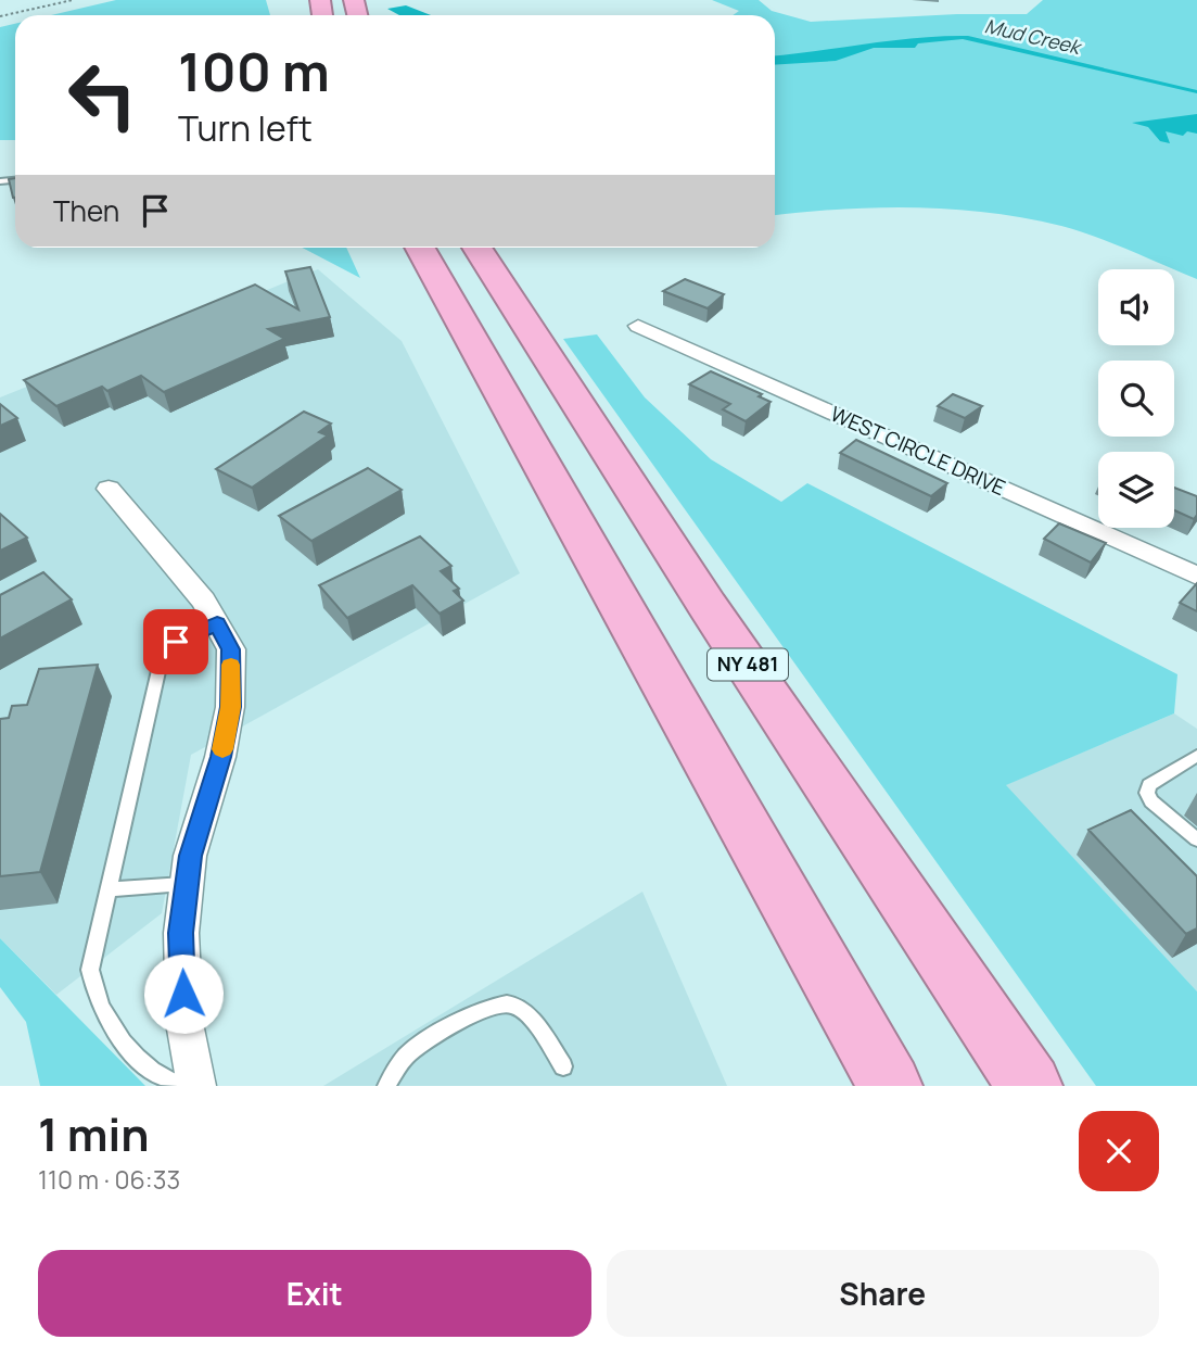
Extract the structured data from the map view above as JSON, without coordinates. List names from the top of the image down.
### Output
{
  "streets": {
    "highway": ["NY 481"],
    "street": ["WEST CIRCLE DRIVE"]
  },
  "water": ["Mud Creek"],
  "page": {
    "turn": ["100 m", "Turn left"],
    "then": "Then",
    "heading": ["1 min", "110 m · 06:33"],
    "buttons": ["Exit", "Share"]
  }
}
